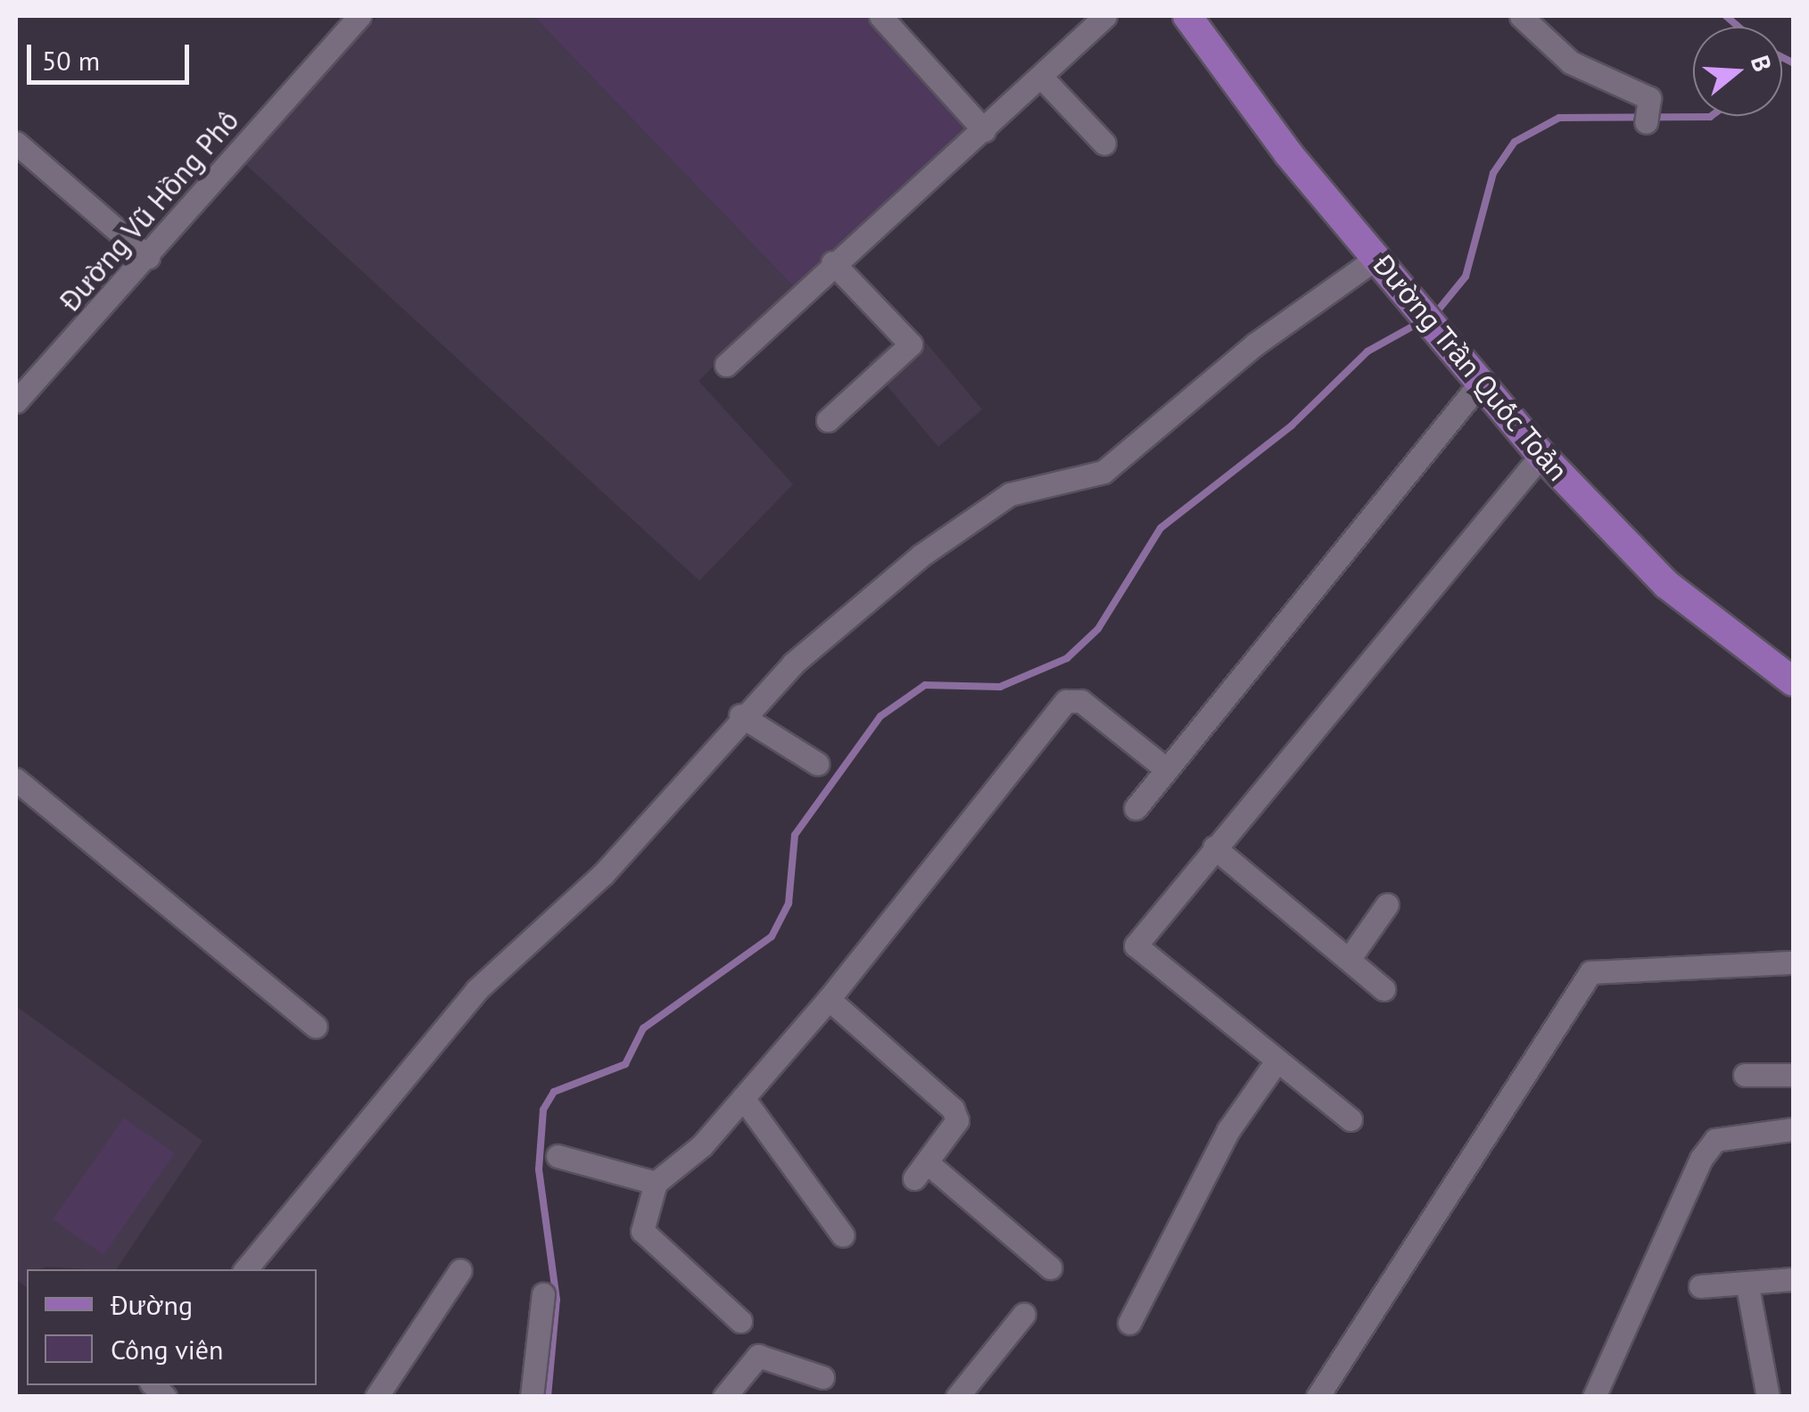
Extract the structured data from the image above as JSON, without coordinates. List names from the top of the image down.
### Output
{
  "streets": {
    "main road": ["Đường Trần Quốc Toản"],
    "street": ["Đường Vũ Hồng Phô"]
  },
  "legend": ["Đường", "Công viên"],
  "scale_bar": "50 m",
  "north": "right"
}
